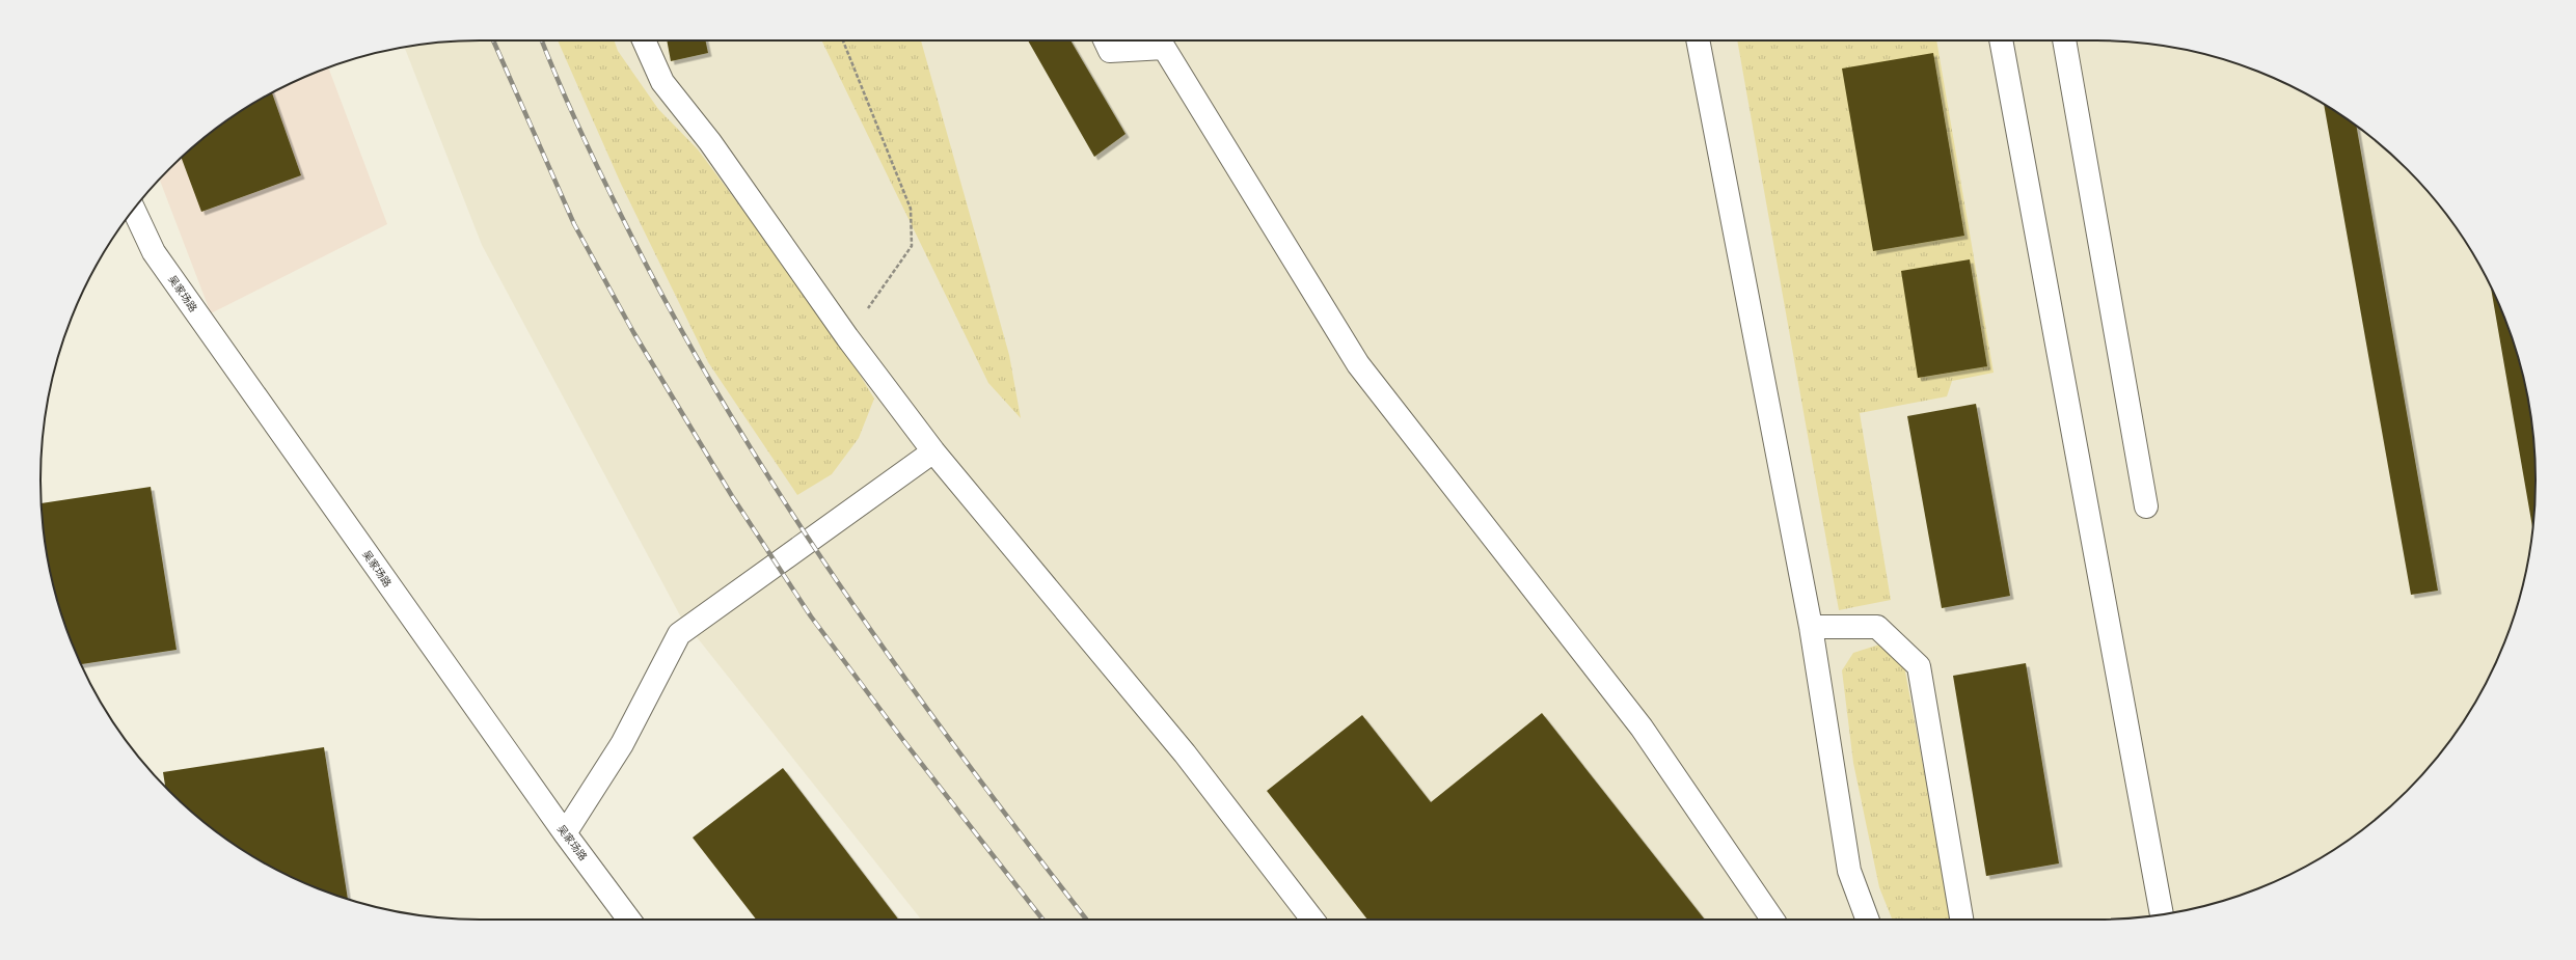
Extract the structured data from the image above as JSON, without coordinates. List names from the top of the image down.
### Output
{
  "streets": {
    "street": ["吴家场路"]
  }
}
